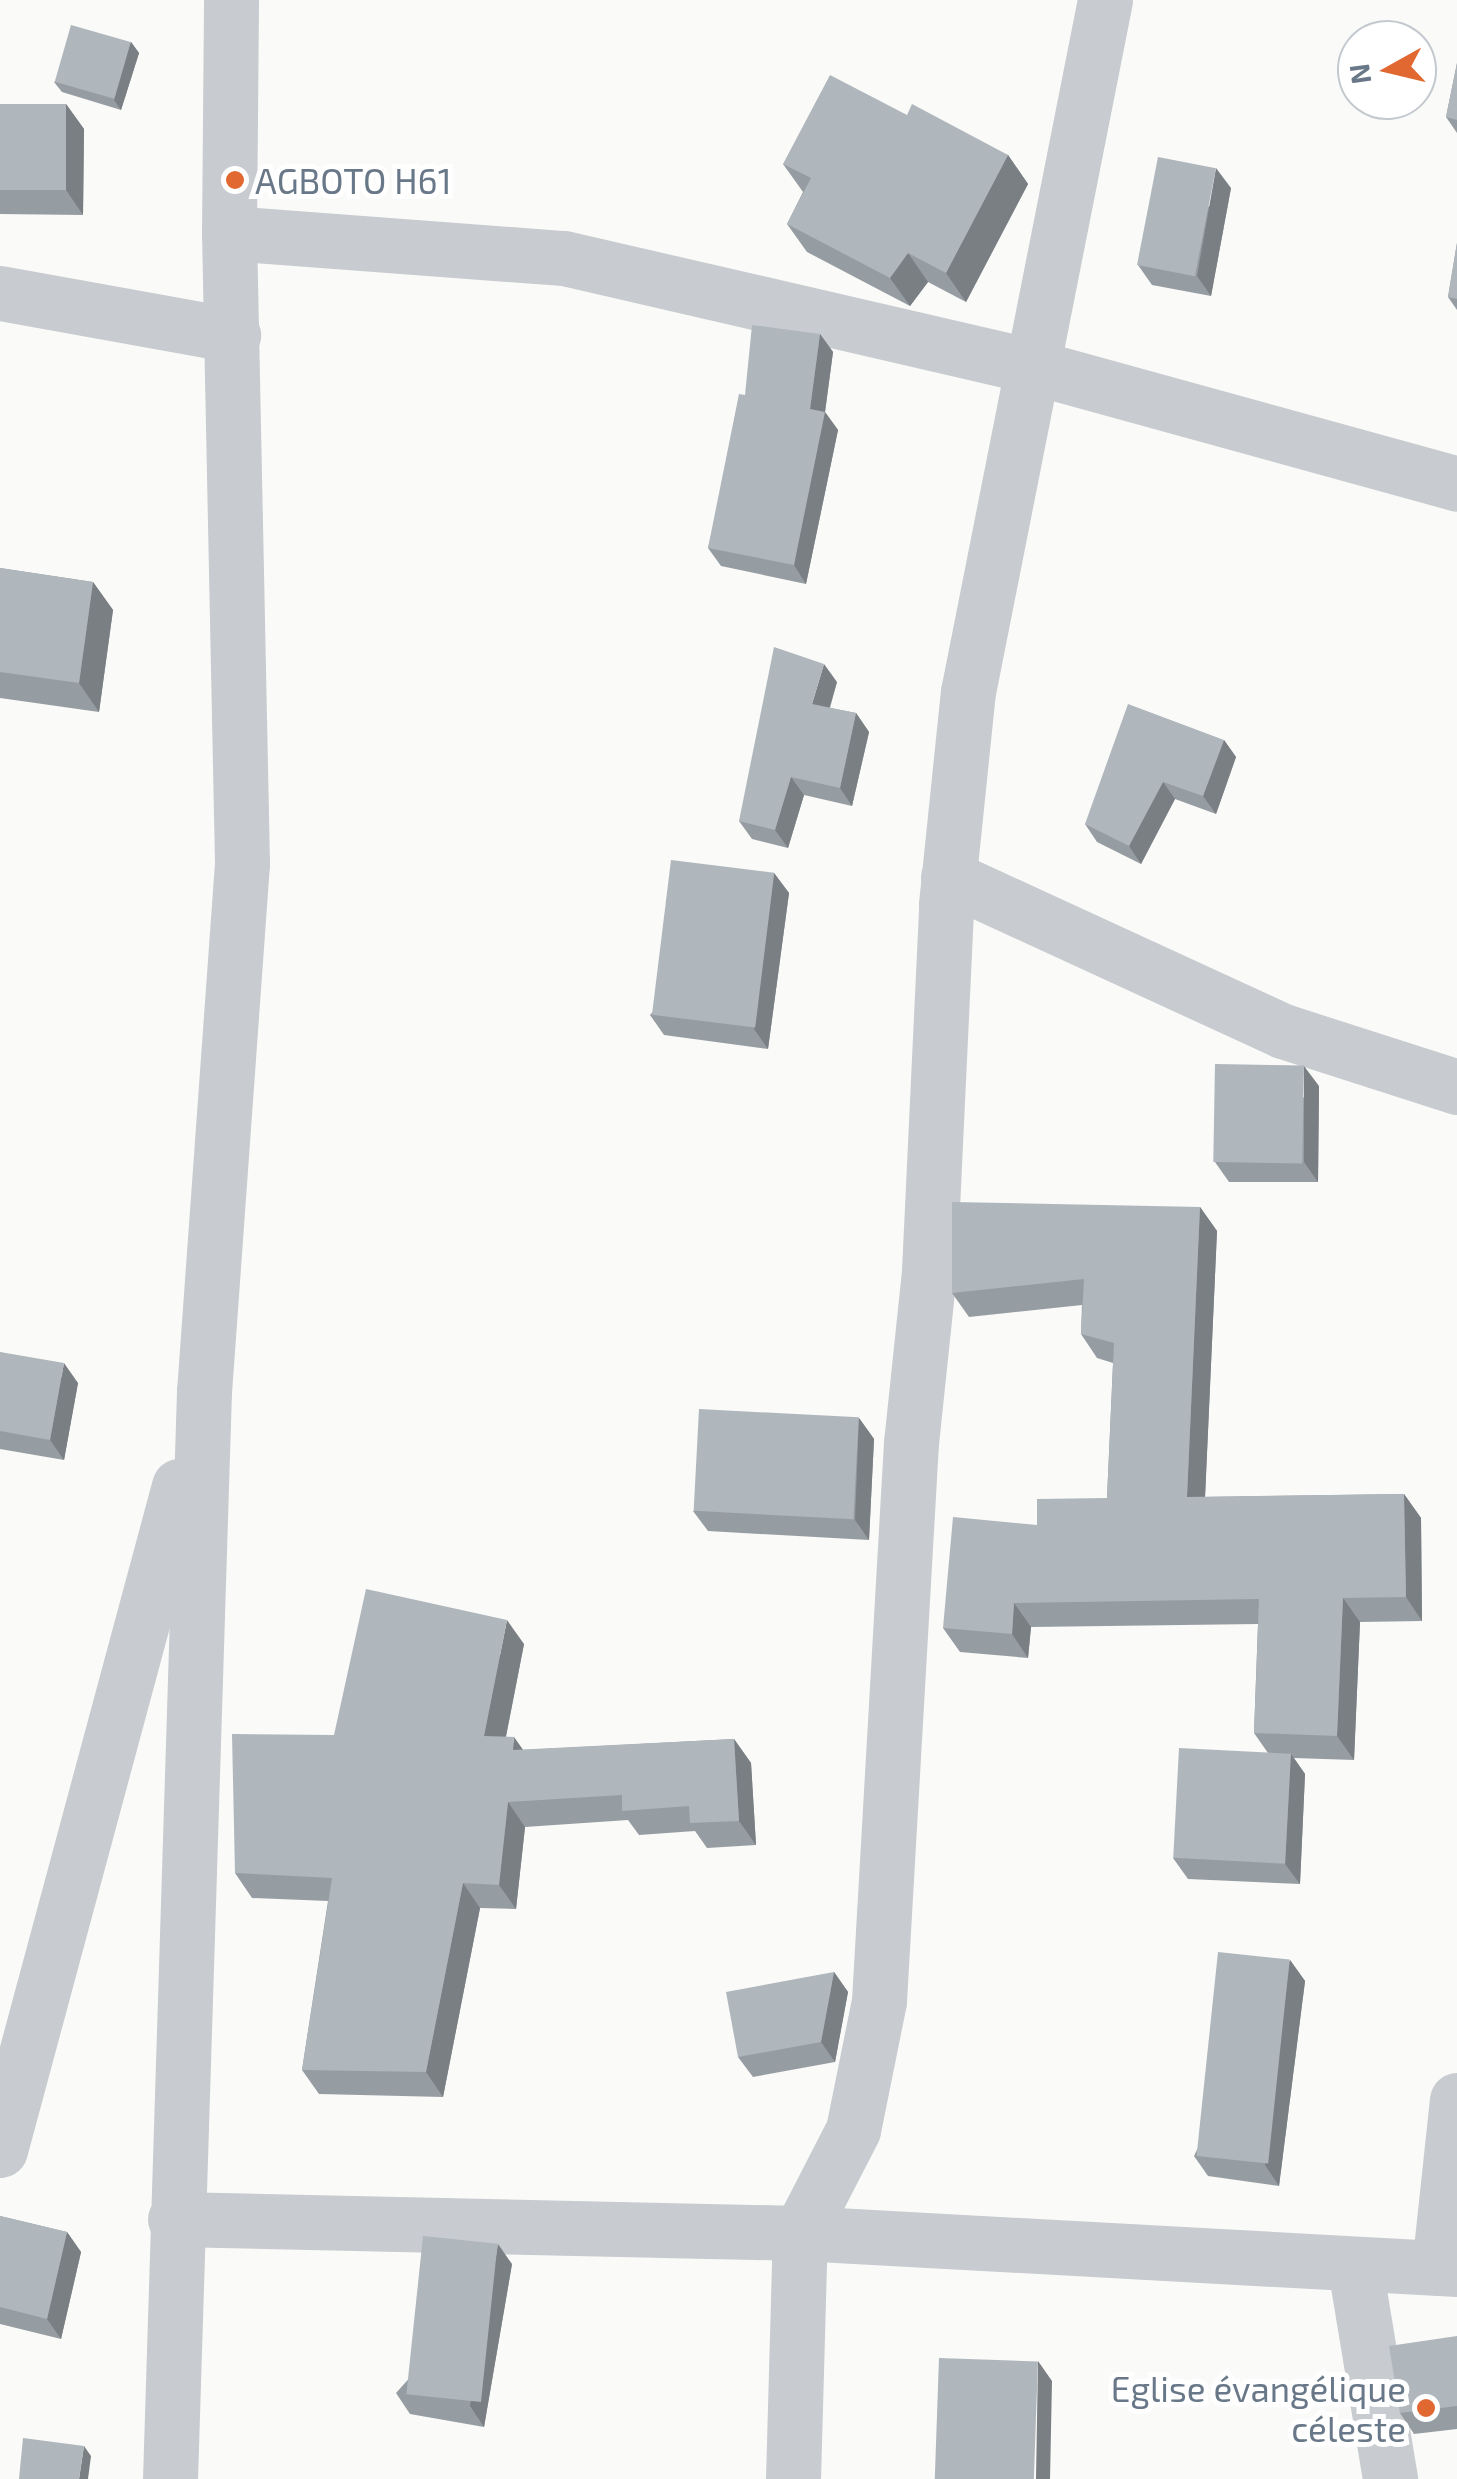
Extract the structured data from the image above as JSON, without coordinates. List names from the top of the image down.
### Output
{
  "places": ["AGBOTO H61", "Eglise évangélique céleste"],
  "north": "left"
}
